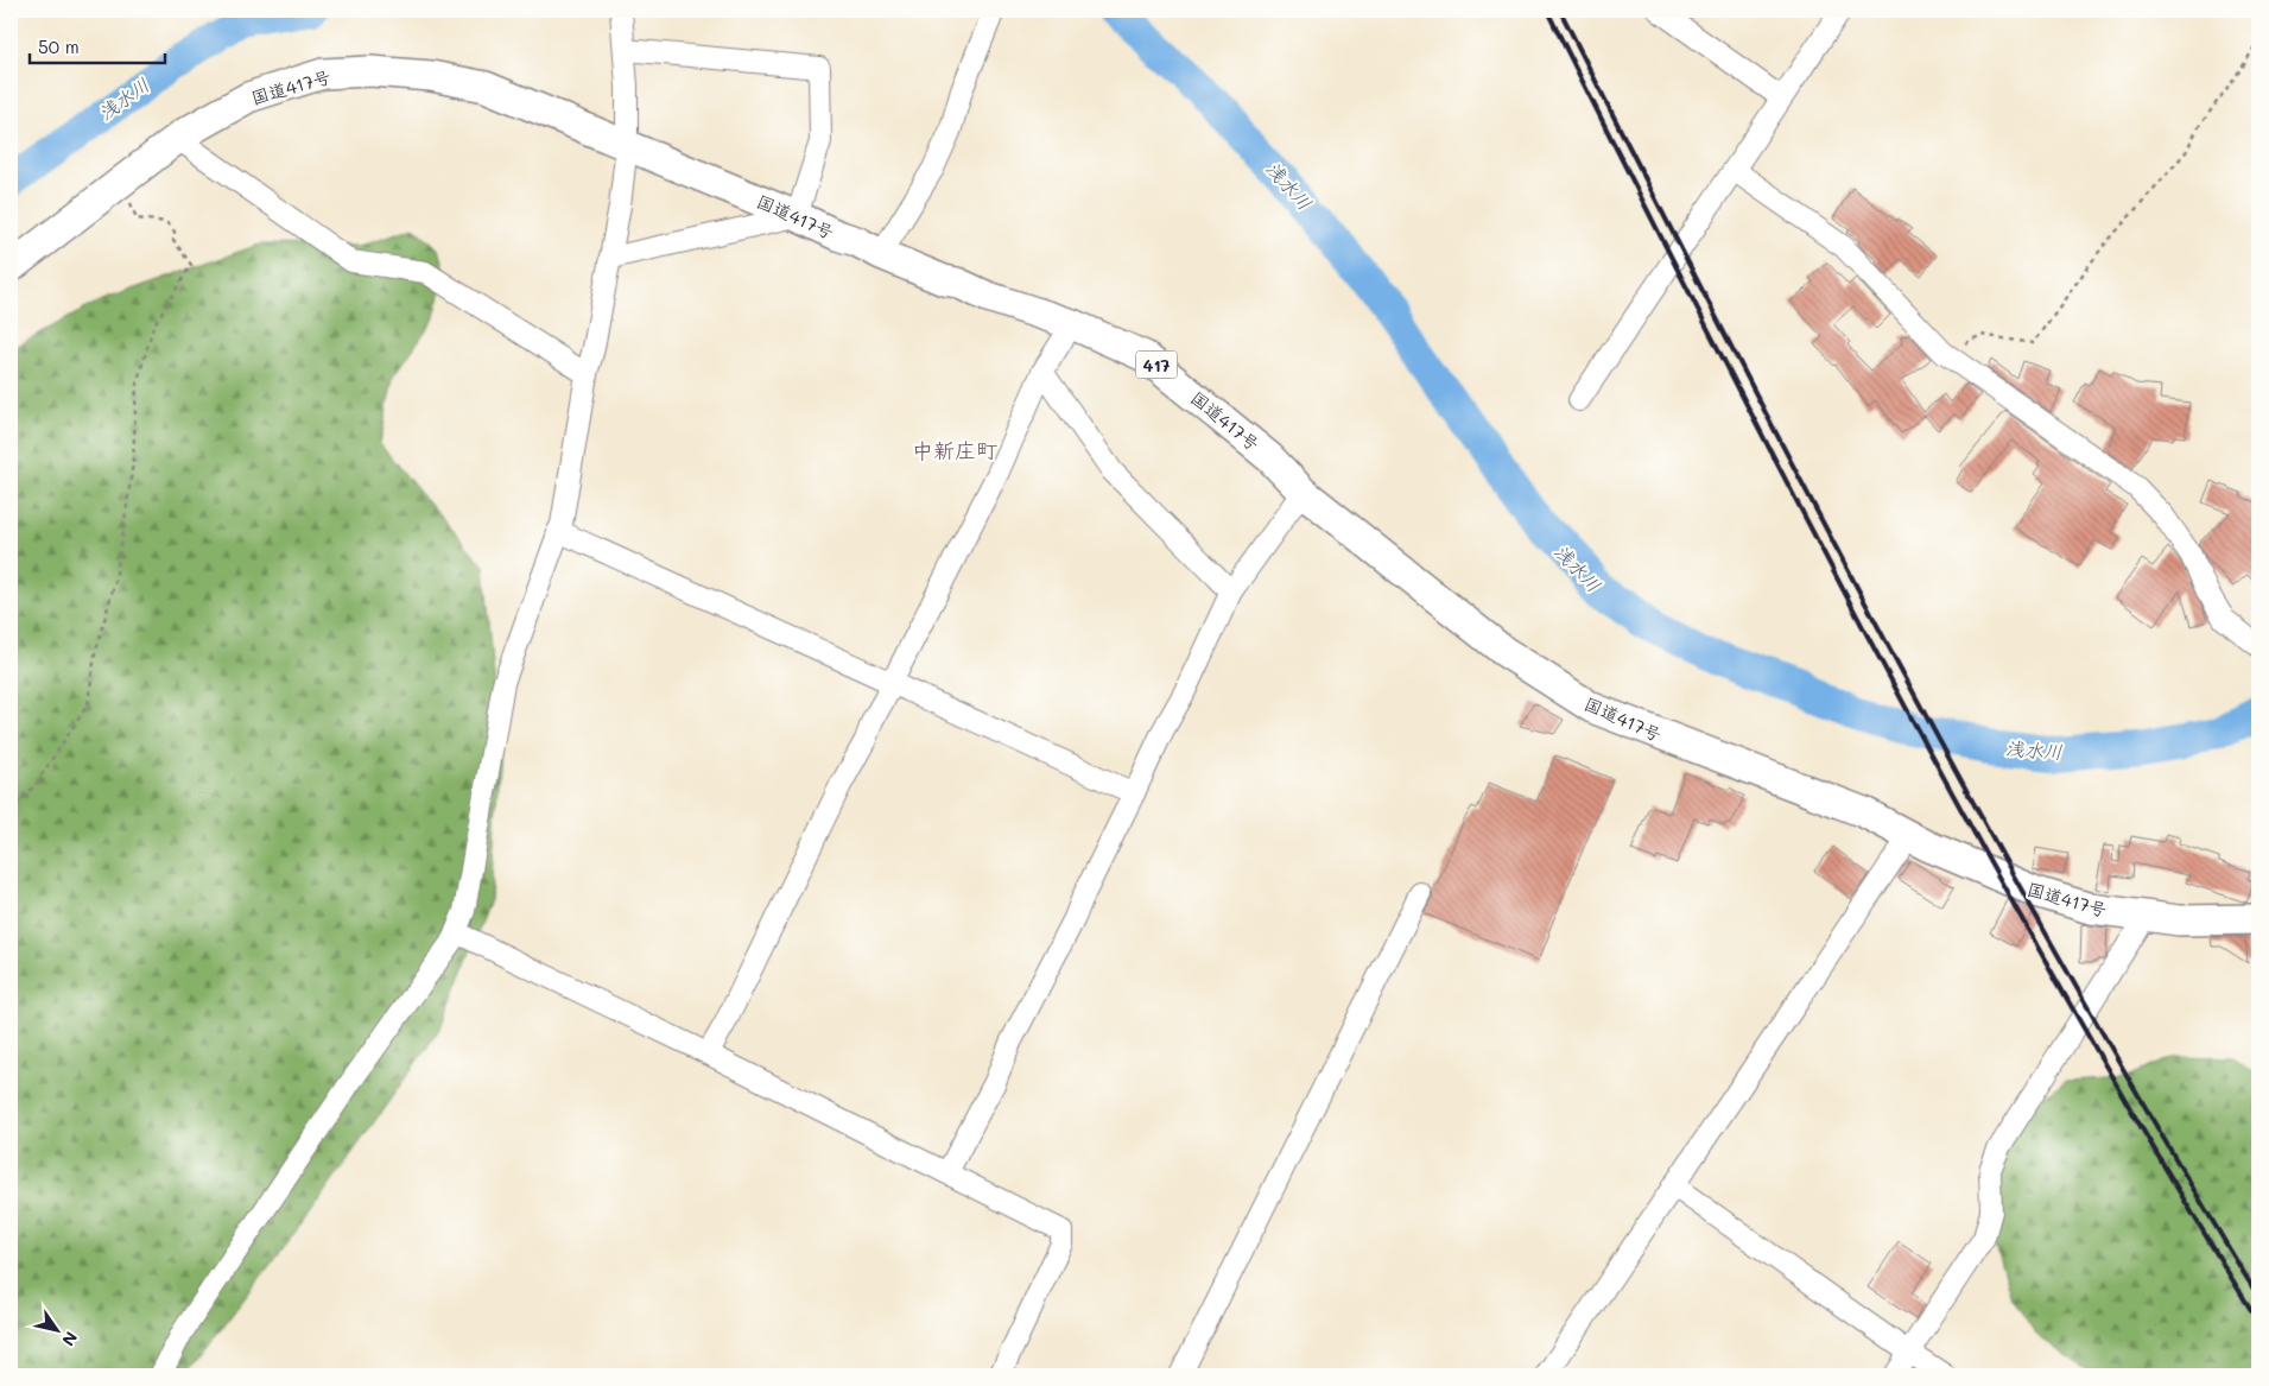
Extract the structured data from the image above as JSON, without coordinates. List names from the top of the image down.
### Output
{
  "streets": {
    "highway": ["国道417号", "417"]
  },
  "districts": ["中新庄町"],
  "water": ["浅水川"],
  "scale_bar": "50 m",
  "north": "bottom right"
}
